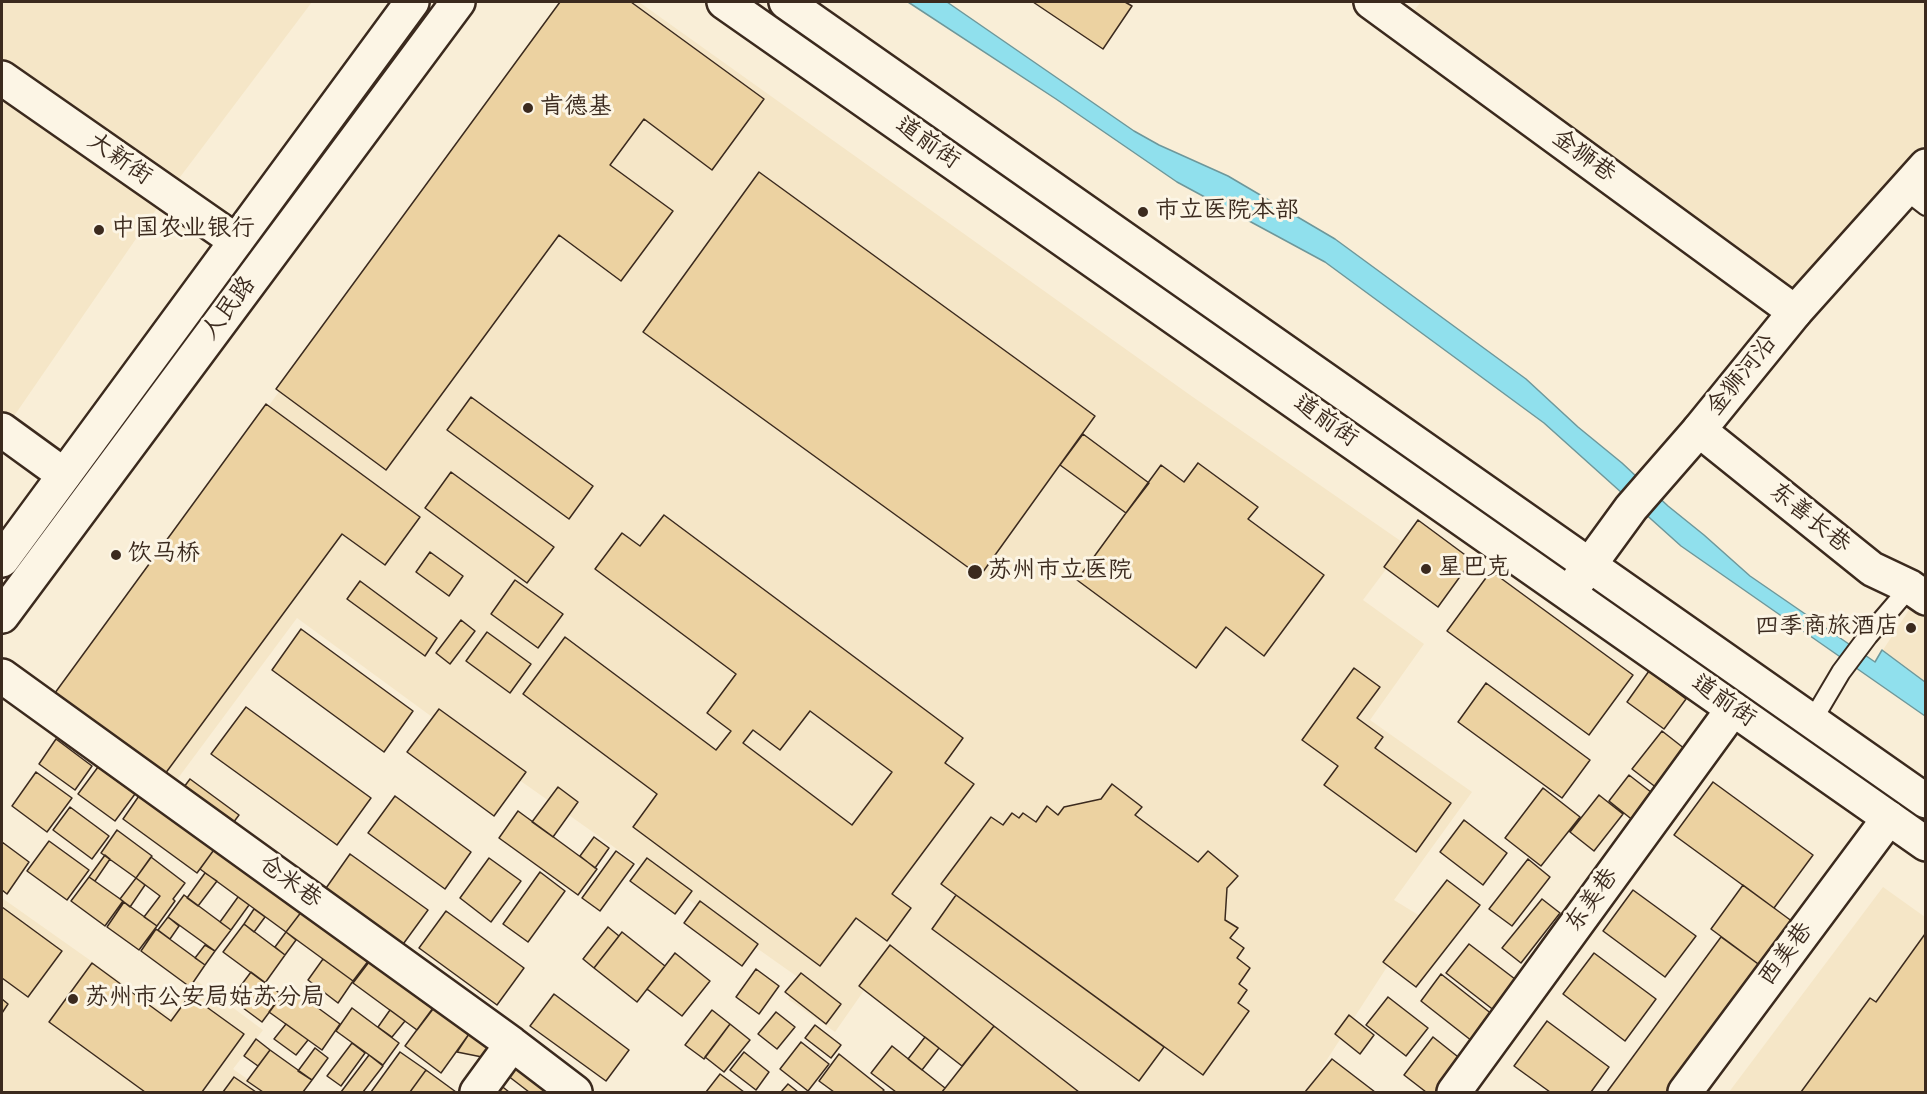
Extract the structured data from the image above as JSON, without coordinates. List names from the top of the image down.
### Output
{
  "streets": {
    "main road": [
      "道前街",
      "金狮巷",
      "大新街",
      "人民路",
      "金狮河沿",
      "东善长巷",
      "仓米巷",
      "东美巷",
      "西美巷"
    ]
  },
  "crossings": [
    ["道前街", "金狮河沿"],
    ["道前街", "东美巷"],
    ["道前街", "西美巷"],
    ["金狮巷", "金狮河沿"],
    ["大新街", "人民路"],
    ["金狮河沿", "东善长巷"]
  ],
  "places": [
    "肯德基",
    "市立医院本部",
    "中国农业银行",
    "饮马桥",
    "星巴克",
    "苏州市立医院",
    "四季商旅酒店",
    "苏州市公安局姑苏分局"
  ]
}
